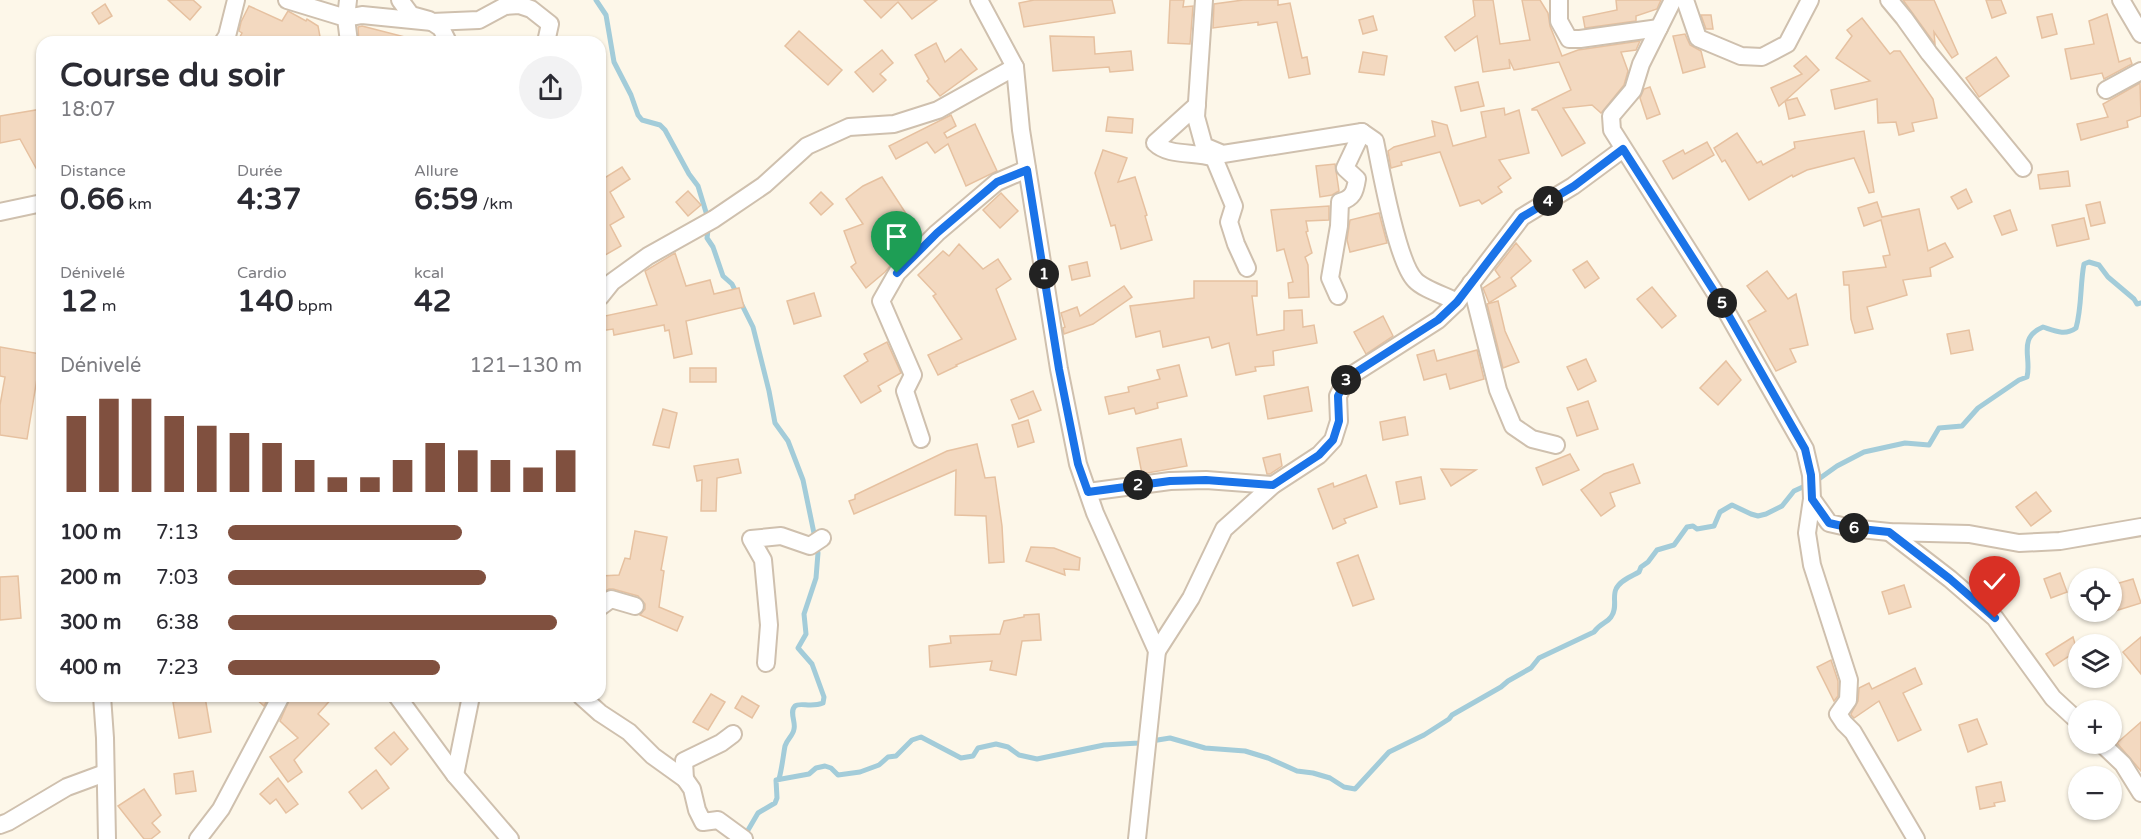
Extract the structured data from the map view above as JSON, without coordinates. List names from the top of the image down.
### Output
{
  "page": {
    "heading": ["Course du soir", "18:07"],
    "stats": [
      ["Distance", "0.66 km"],
      ["Durée", "4:37"],
      ["Allure", "6:59 /km"],
      ["Dénivelé", "12 m"],
      ["Cardio", "140 bpm"],
      ["kcal", "42"]
    ],
    "pins": [
      "4",
      "1",
      "5",
      "3",
      "2",
      "6"
    ],
    "chart": ["Dénivelé", "121–130 m"],
    "list": [
      {
        "name": "100 m",
        "note": "7:13"
      },
      {
        "name": "200 m",
        "note": "7:03"
      },
      {
        "name": "300 m",
        "note": "6:38"
      },
      {
        "name": "400 m",
        "note": "7:23"
      }
    ],
    "map_buttons": ["+", "−"]
  }
}
